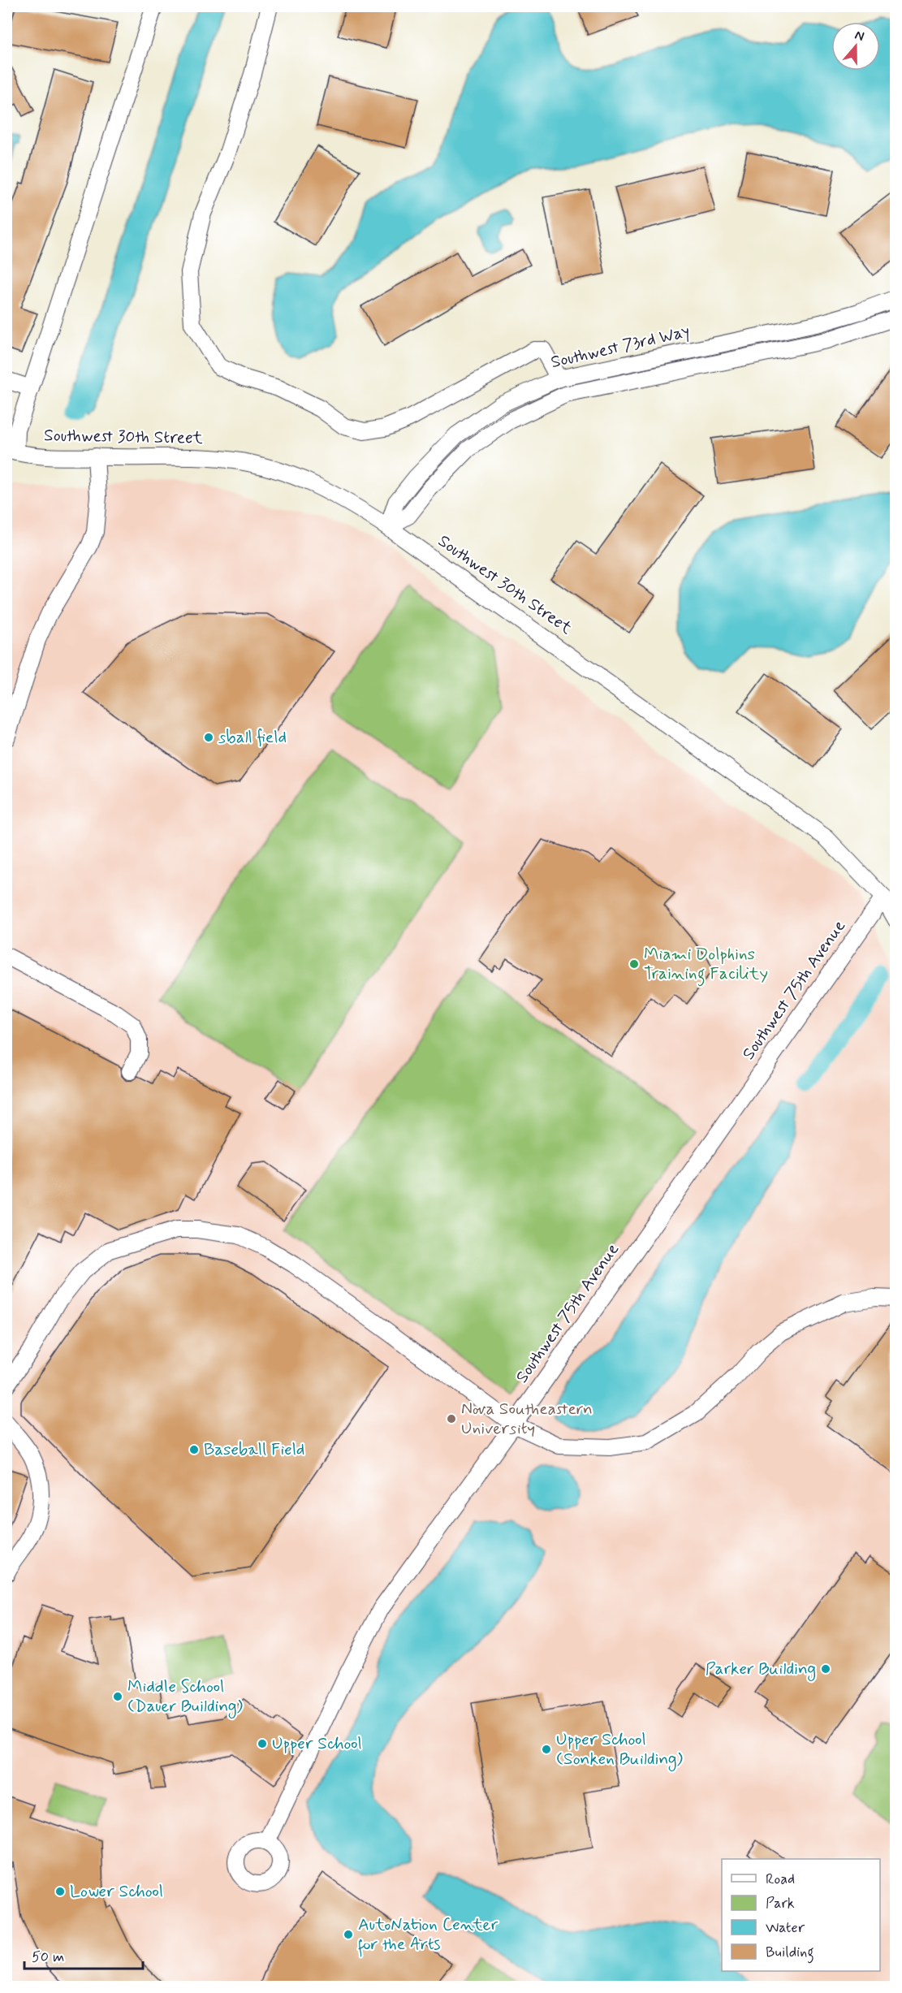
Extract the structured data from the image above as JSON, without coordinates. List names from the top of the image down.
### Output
{
  "streets": {
    "street": ["Southwest 73rd Way", "Southwest 30th Street", "Southwest 75th Avenue"]
  },
  "crossings": [
    ["Southwest 73rd Way", "Southwest 30th Street"],
    ["Southwest 30th Street", "Southwest 75th Avenue"]
  ],
  "places": [
    "sball field",
    "Miami Dolphins Training Facility",
    "Nova Southeastern University",
    "Baseball Field",
    "Parker Building",
    "Middle School (Dauer Building)",
    "Upper School",
    "Upper School (Sonken Building)",
    "Lower School",
    "AutoNation Center for the Arts"
  ],
  "legend": [
    "Road",
    "Park",
    "Water",
    "Building"
  ],
  "scale_bar": "50 m",
  "north": "top"
}
